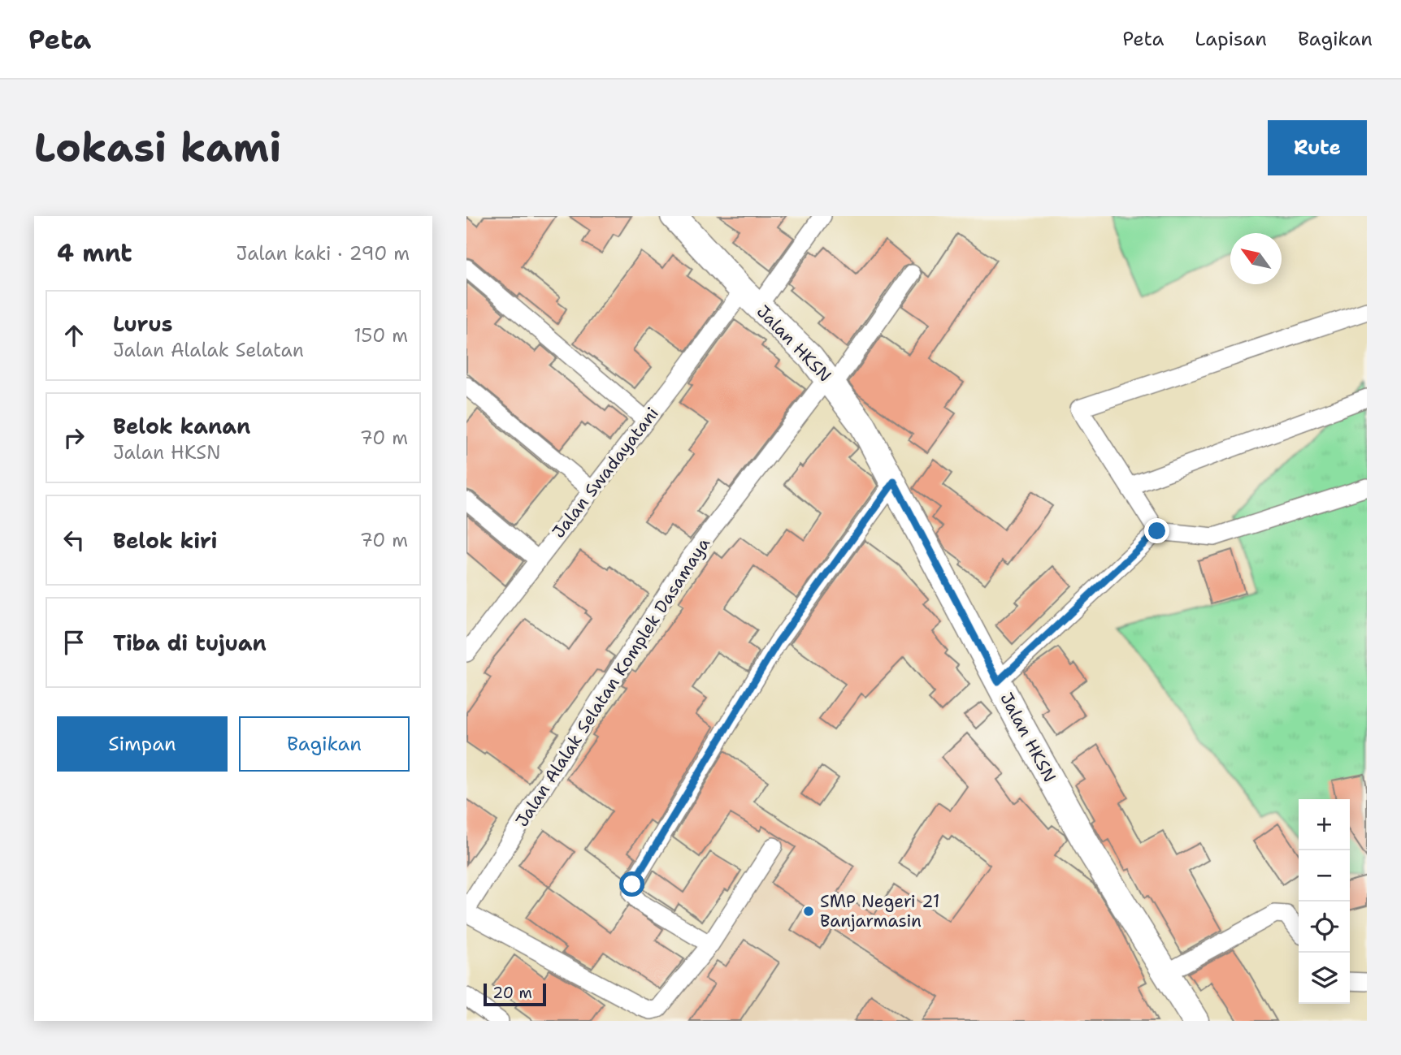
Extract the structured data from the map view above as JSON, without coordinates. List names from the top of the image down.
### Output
{
  "streets": {
    "main road": ["Jalan HKSN"],
    "street": ["Jalan Swadayatani", "Jalan Alalak Selatan Komplek Dasamaya"]
  },
  "crossings": [
    ["Jalan HKSN", "Jalan Swadayatani"],
    ["Jalan HKSN", "Jalan Alalak Selatan Komplek Dasamaya"]
  ],
  "places": ["SMP Negeri 21 Banjarmasin"],
  "scale_bar": "20 m",
  "north": "top left",
  "page": {
    "header": "Peta",
    "nav": ["Peta", "Lapisan", "Bagikan"],
    "buttons": [
      "Rute",
      ["Simpan", "Bagikan"]
    ],
    "title": "Lokasi kami",
    "heading": ["4 mnt", "Jalan kaki · 290 m"],
    "list": [
      ["Lurus", "Jalan Alalak Selatan", "150 m"],
      ["Belok kanan", "Jalan HKSN", "70 m"],
      ["Belok kiri", "70 m"],
      "Tiba di tujuan"
    ],
    "map_buttons": ["+", "−"],
    "scale": "20 m"
  }
}
